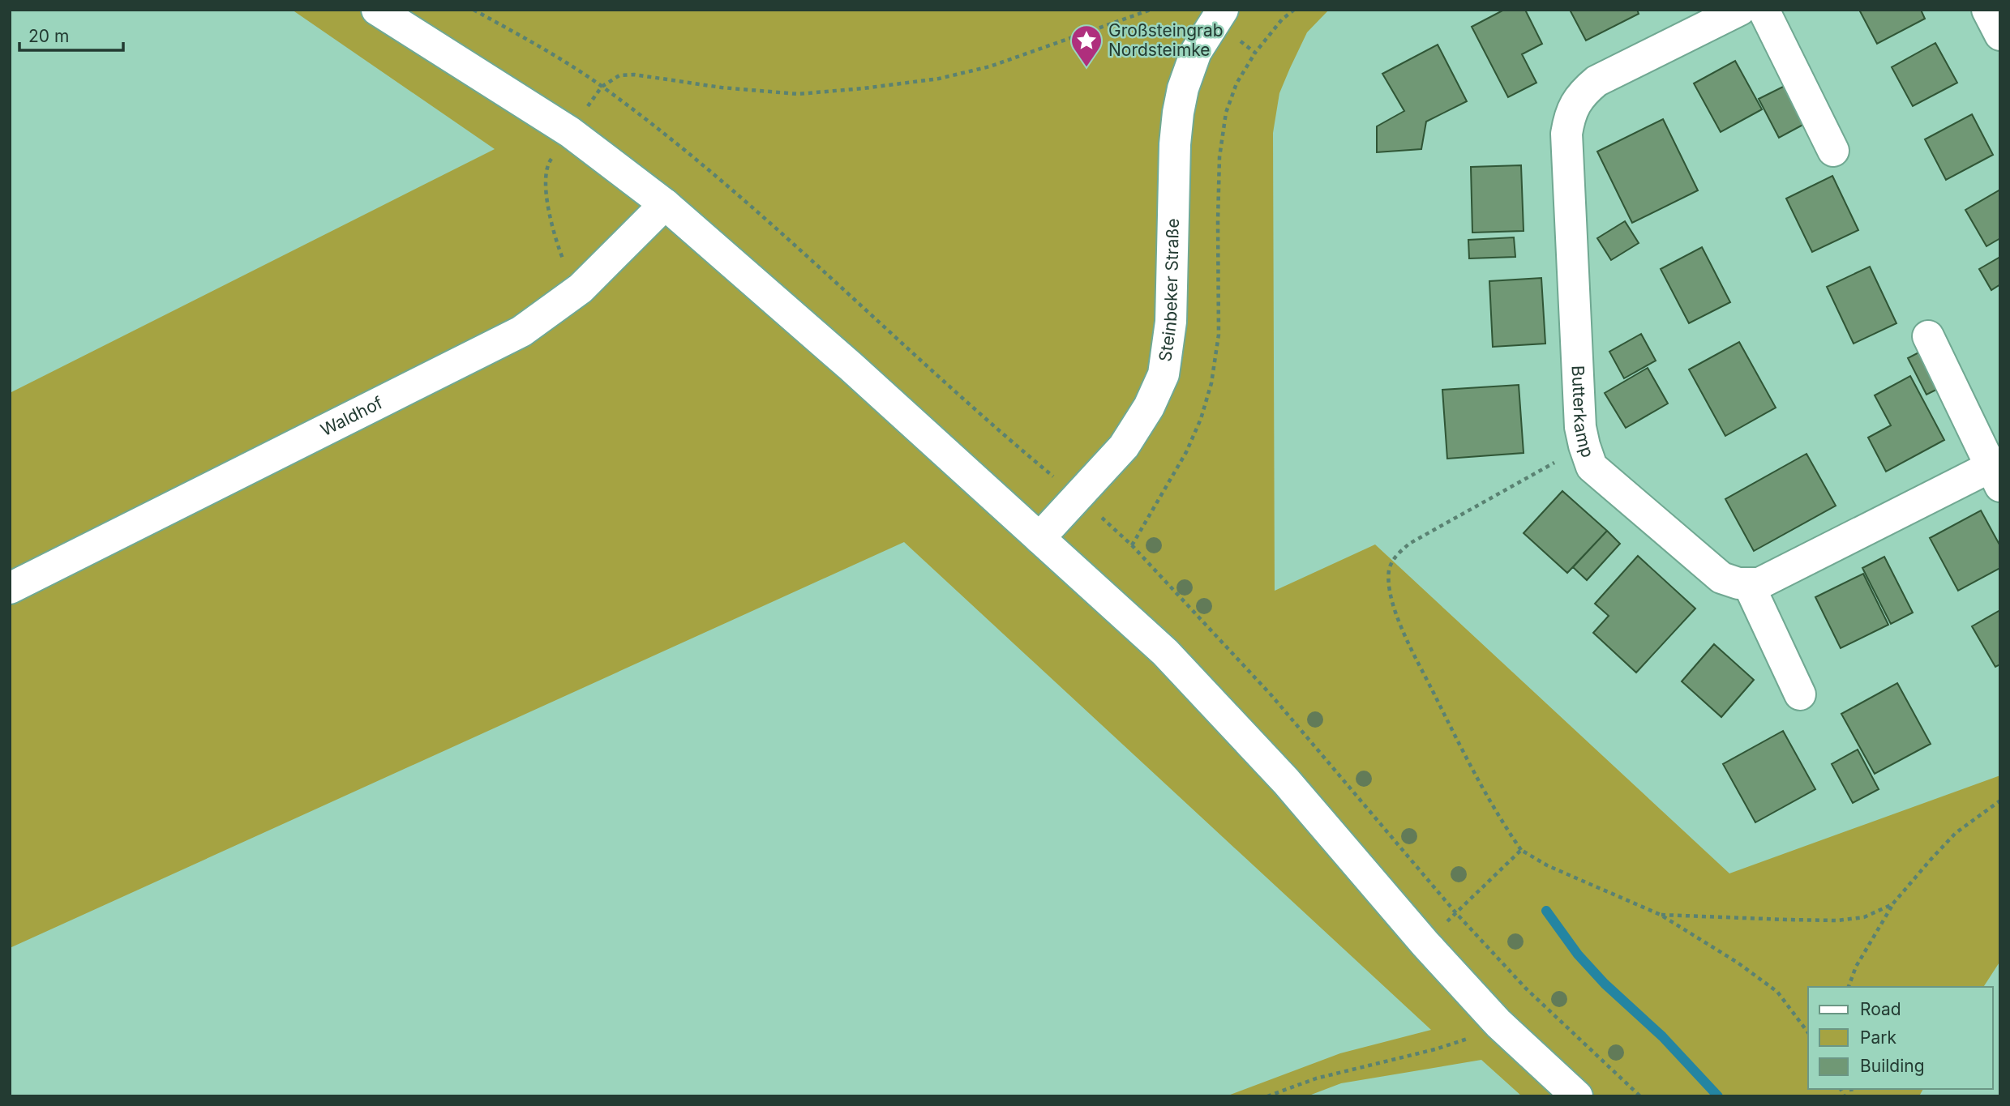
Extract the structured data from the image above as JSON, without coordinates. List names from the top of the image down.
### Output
{
  "streets": {
    "street": ["Steinbeker Straße", "Butterkamp", "Waldhof"]
  },
  "places": {
    "place": ["Großsteingrab Nordsteimke"]
  },
  "legend": ["Road", "Park", "Building"],
  "scale_bar": "20 m"
}
